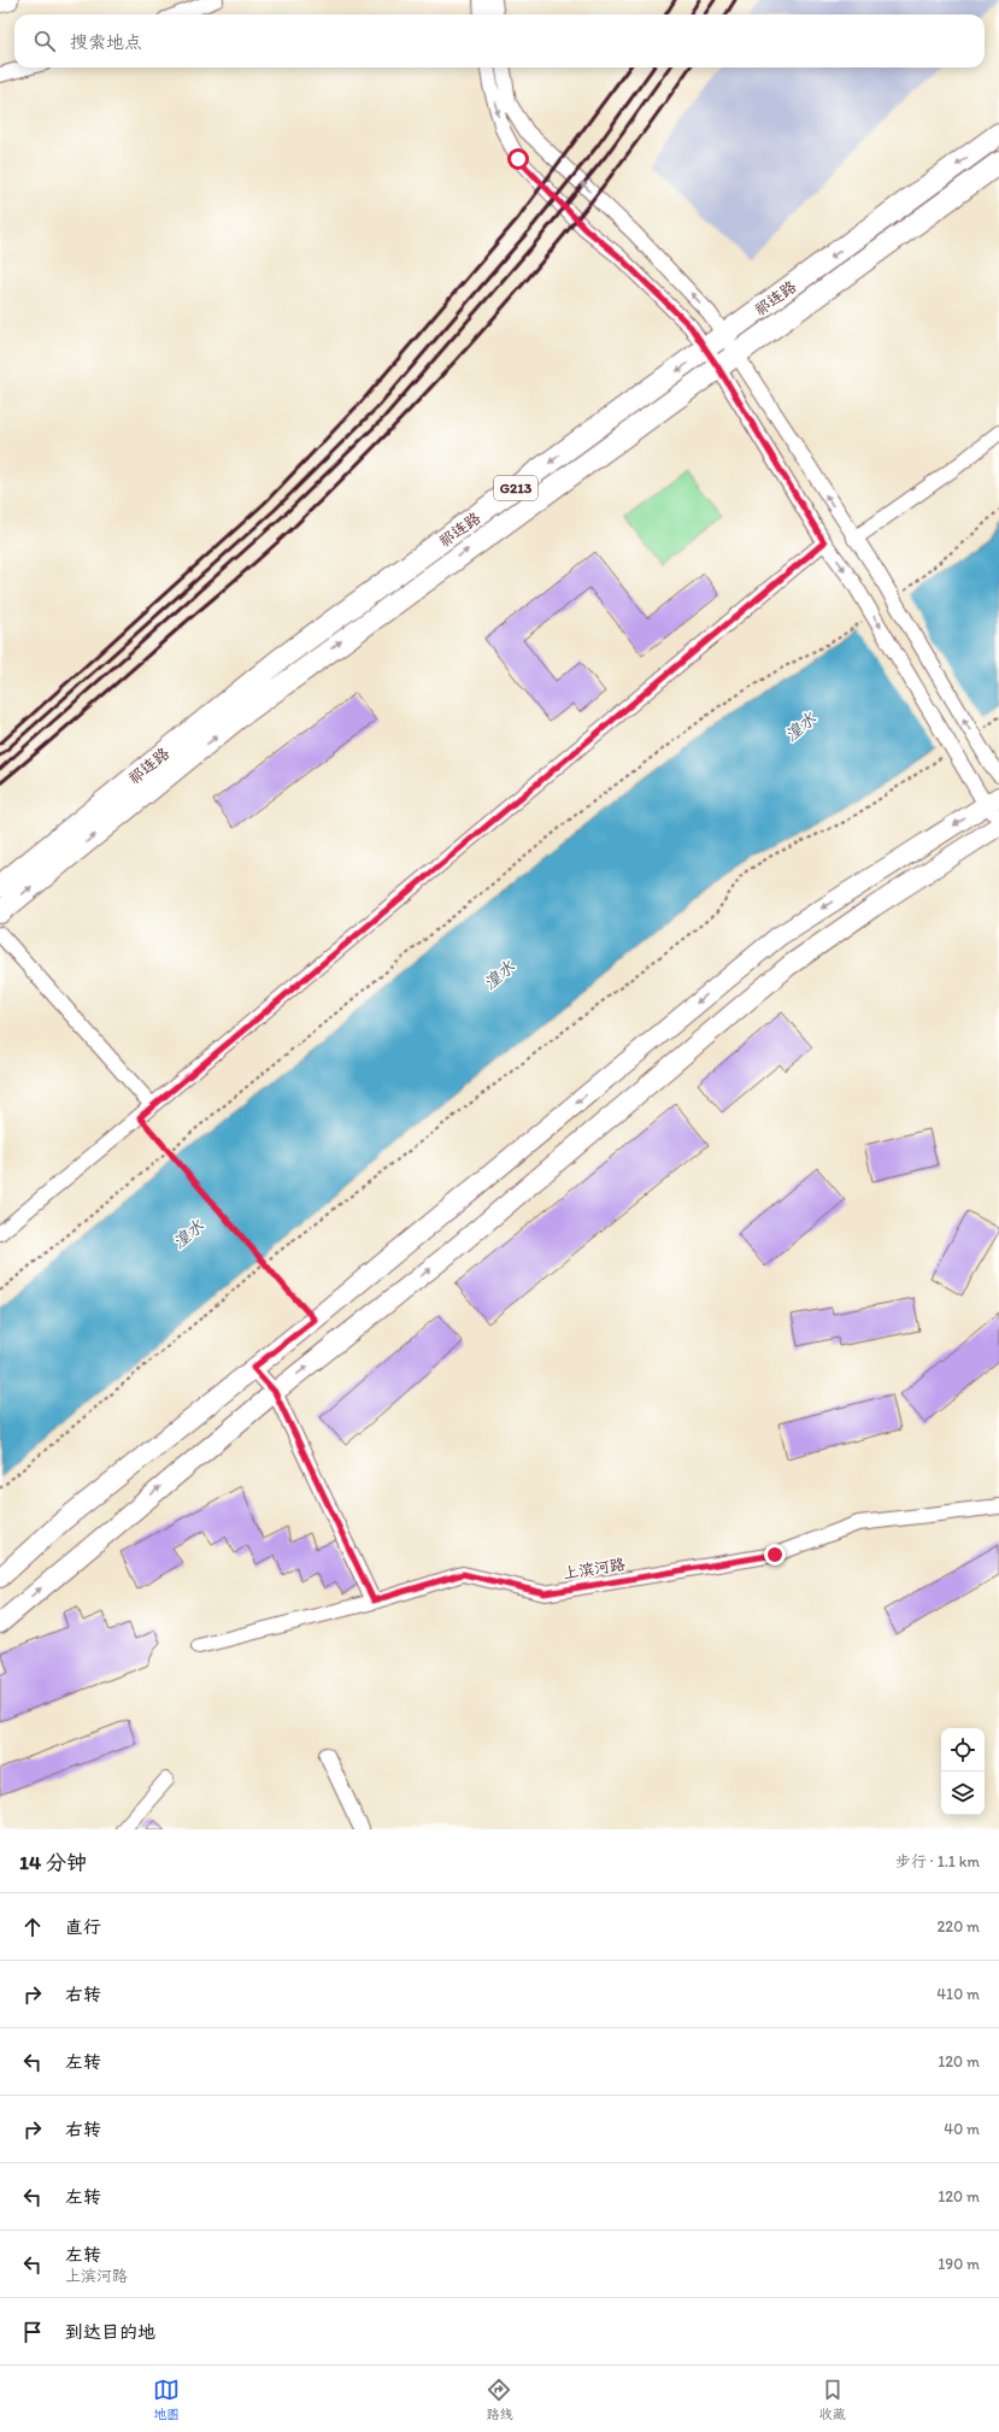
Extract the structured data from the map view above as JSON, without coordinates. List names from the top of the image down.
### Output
{
  "streets": {
    "highway": ["祁连路", "G213"],
    "street": ["上滨河路"]
  },
  "water": ["湟水"],
  "page": {
    "search": "搜索地点",
    "heading": ["14 分钟", "步行 · 1.1 km"],
    "list": [
      ["直行", "220 m"],
      ["右转", "410 m"],
      ["左转", "120 m"],
      ["右转", "40 m"],
      ["左转", "120 m"],
      ["左转", "上滨河路", "190 m"],
      "到达目的地"
    ],
    "nav": ["地图", "路线", "收藏"]
  }
}
